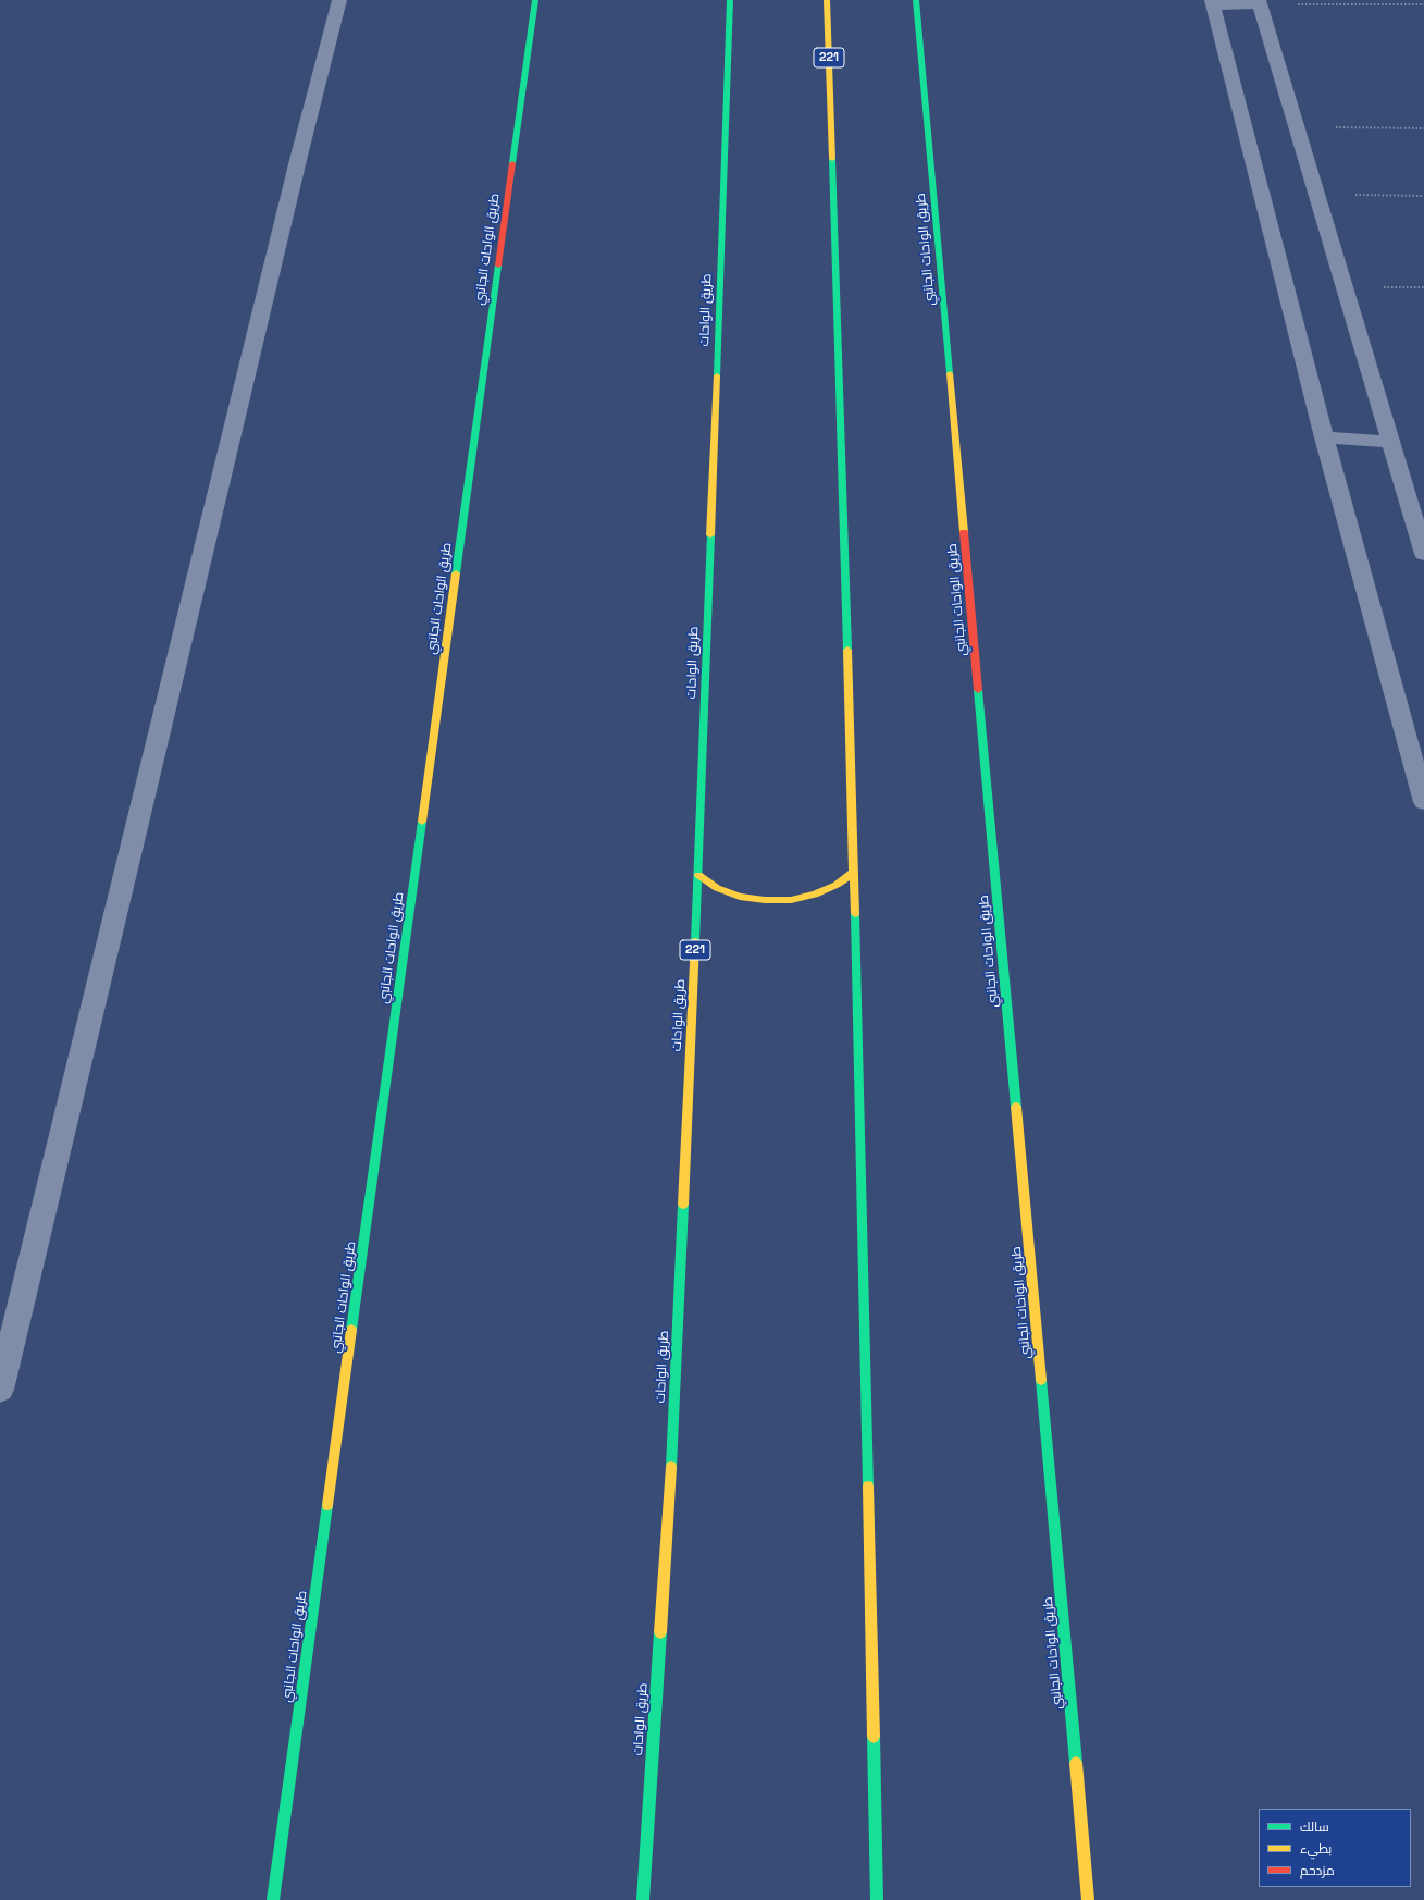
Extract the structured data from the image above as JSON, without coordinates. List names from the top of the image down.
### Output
{
  "streets": {
    "main road": ["221", "طريق الواحات الجانبي", "طريق الواحات"]
  },
  "legend": ["سالك", "بطيء", "مزدحم"]
}
